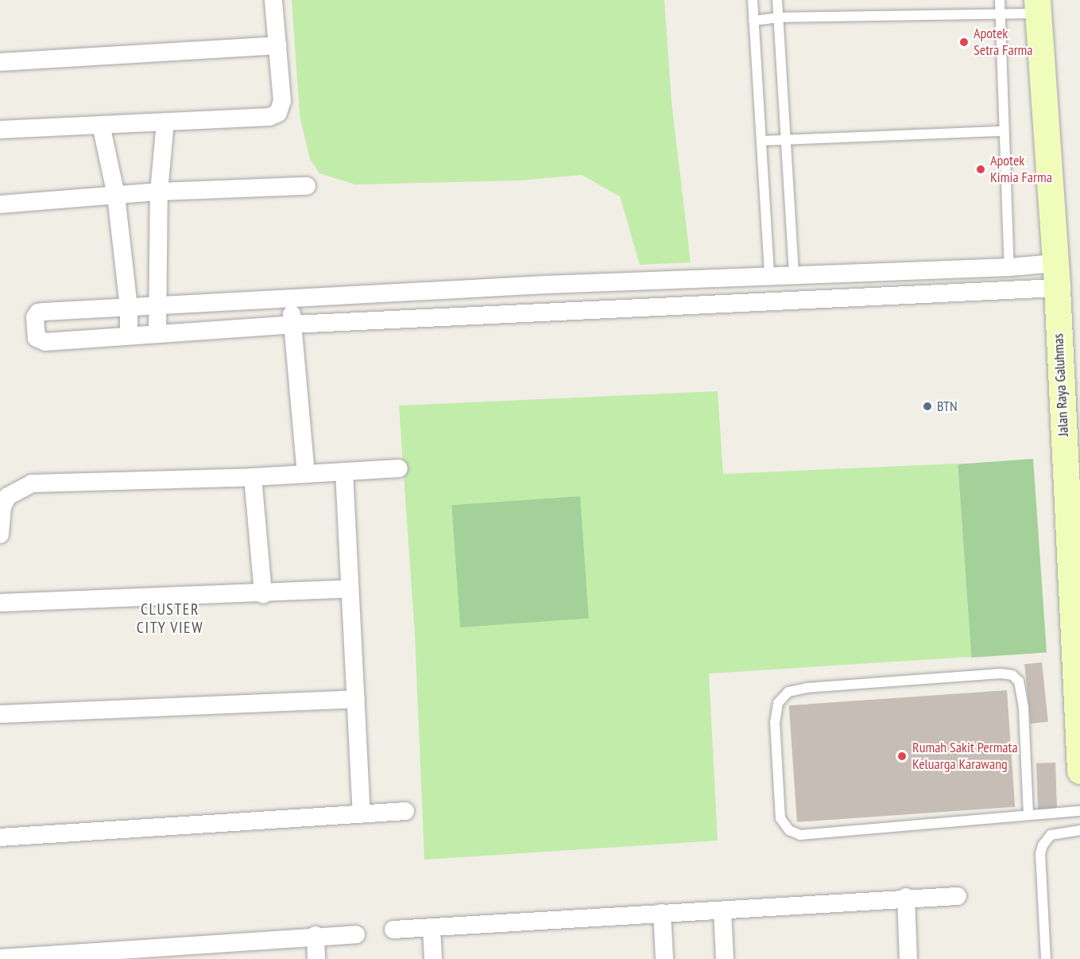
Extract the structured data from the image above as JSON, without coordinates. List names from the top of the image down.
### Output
{
  "streets": {
    "main road": ["Jalan Raya Galuhmas"]
  },
  "districts": ["CLUSTER CITY VIEW"],
  "places": [
    "Apotek Setra Farma",
    "Apotek Kimia Farma",
    "BTN",
    "Rumah Sakit Permata Keluarga Karawang"
  ]
}
